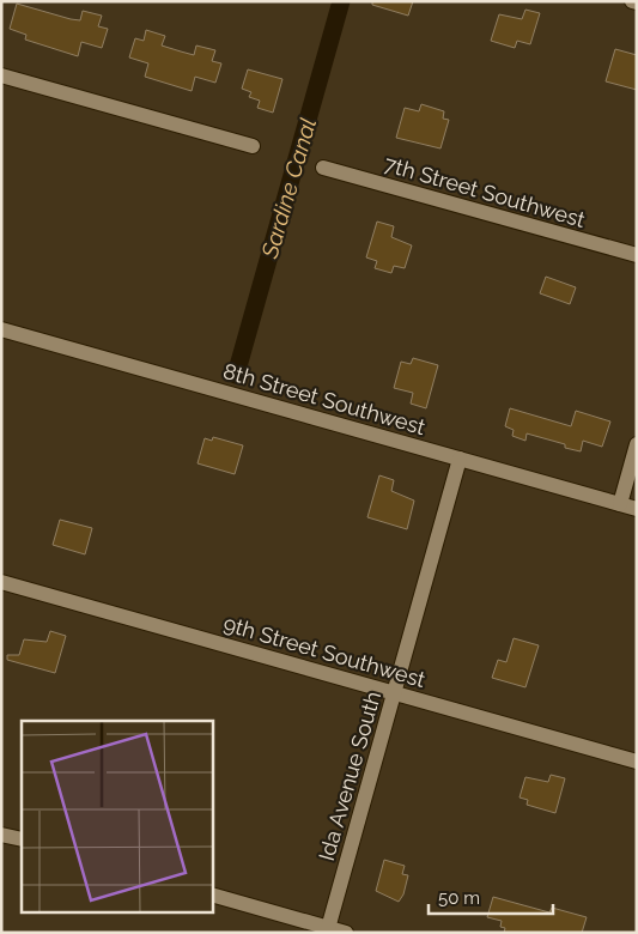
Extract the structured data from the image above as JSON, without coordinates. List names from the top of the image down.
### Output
{
  "streets": {
    "street": [
      "7th Street Southwest",
      "8th Street Southwest",
      "9th Street Southwest",
      "Ida Avenue South"
    ]
  },
  "crossings": [
    ["8th Street Southwest", "Ida Avenue South"],
    ["9th Street Southwest", "Ida Avenue South"]
  ],
  "water": ["Sardine Canal"],
  "scale_bar": "50 m"
}
